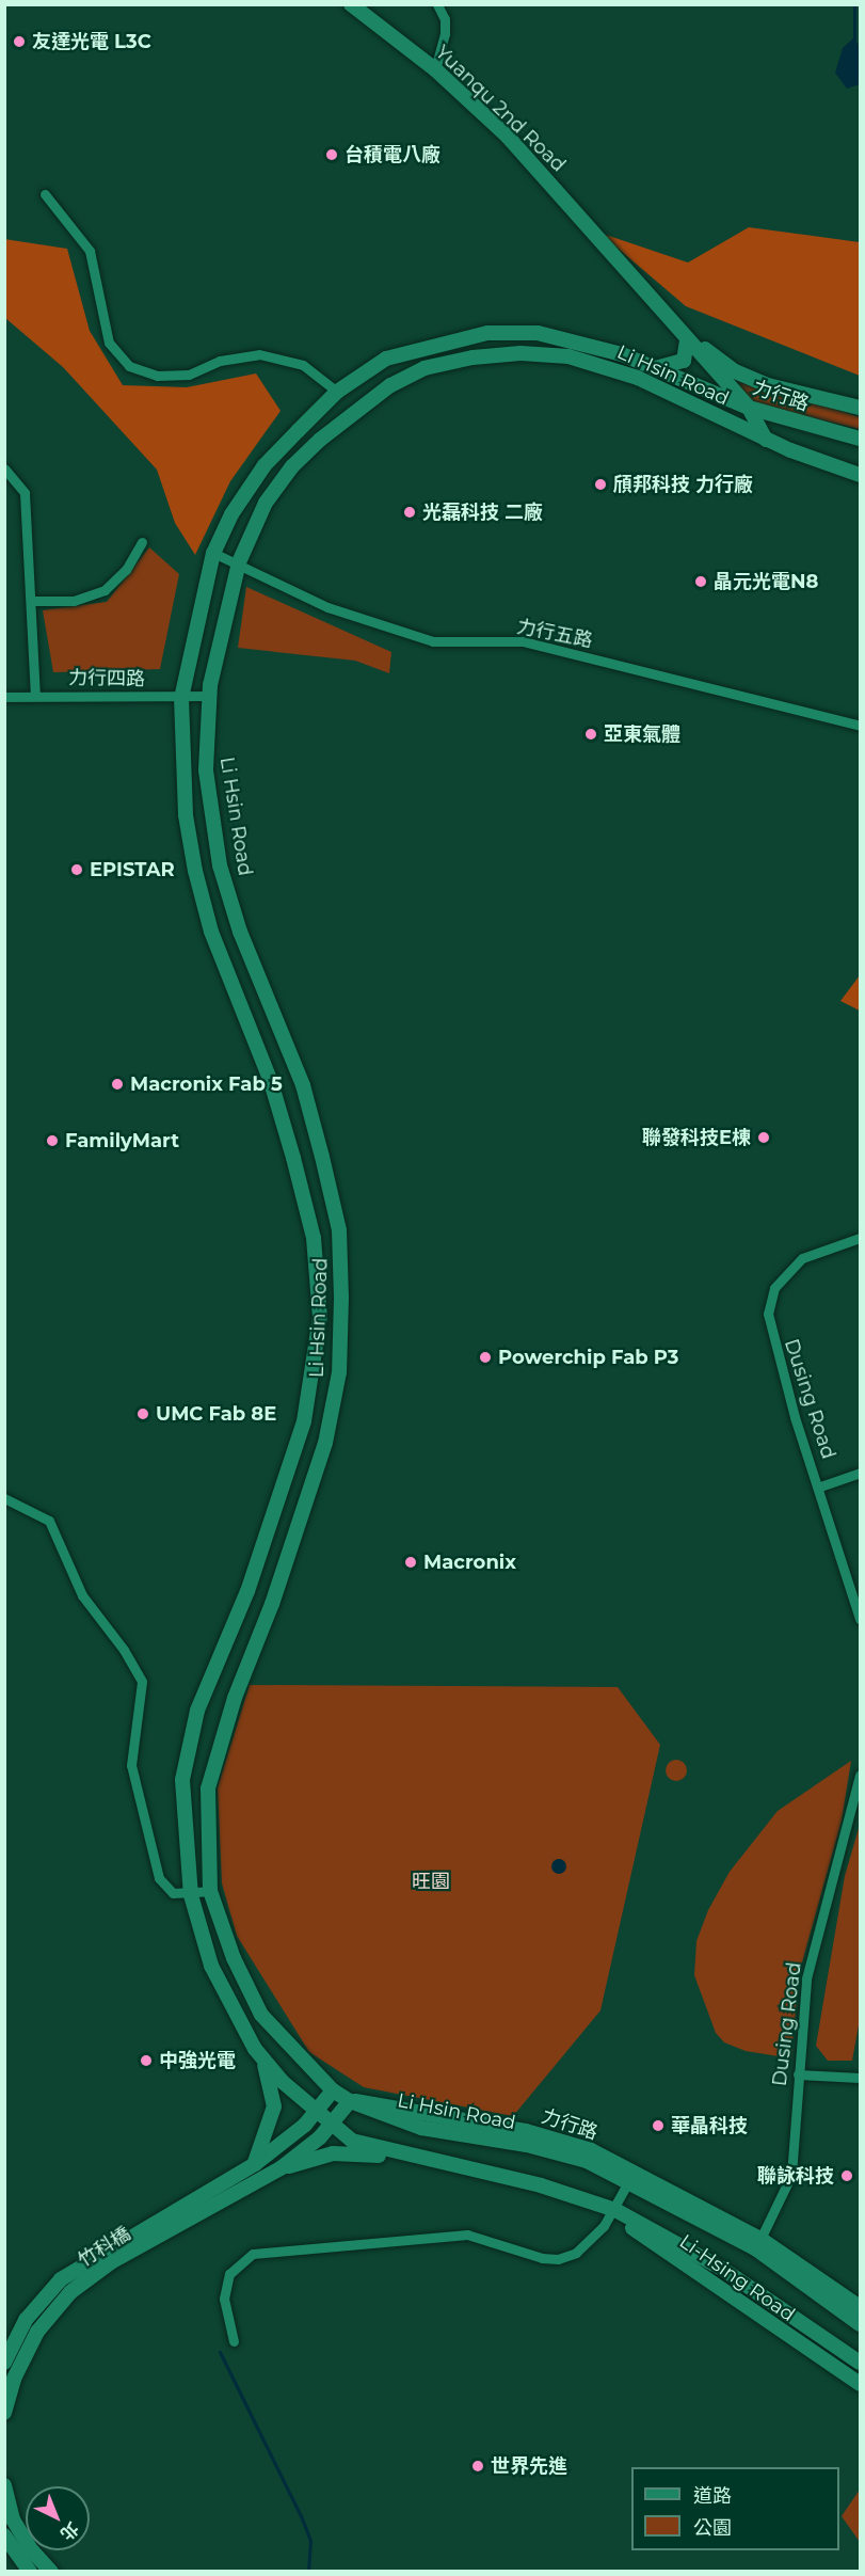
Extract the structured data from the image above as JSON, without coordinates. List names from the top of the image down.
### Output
{
  "streets": {
    "street": [
      "Yuanqu 2nd Road",
      "Li Hsin Road",
      "力行路",
      "力行五路",
      "力行四路",
      "Dusing Road",
      "竹科橋",
      "Li-Hsing Road"
    ]
  },
  "crossings": [
    ["Yuanqu 2nd Road", "Li Hsin Road"],
    ["Yuanqu 2nd Road", "力行路"],
    ["Li Hsin Road", "力行路"],
    ["Li Hsin Road", "力行五路"],
    ["Li Hsin Road", "力行四路"],
    ["Li Hsin Road", "竹科橋"],
    ["Li Hsin Road", "Li-Hsing Road"]
  ],
  "parks": ["旺園"],
  "places": [
    "友達光電 L3C",
    "台積電八廠",
    "頎邦科技 力行廠",
    "光磊科技 二廠",
    "晶元光電N8",
    "亞東氣體",
    "EPISTAR",
    "Macronix Fab 5",
    "聯發科技E棟",
    "FamilyMart",
    "Powerchip Fab P3",
    "UMC Fab 8E",
    "Macronix",
    "中強光電",
    "華晶科技",
    "聯詠科技",
    "世界先進"
  ],
  "legend": ["道路", "公園"],
  "north": "bottom right"
}
